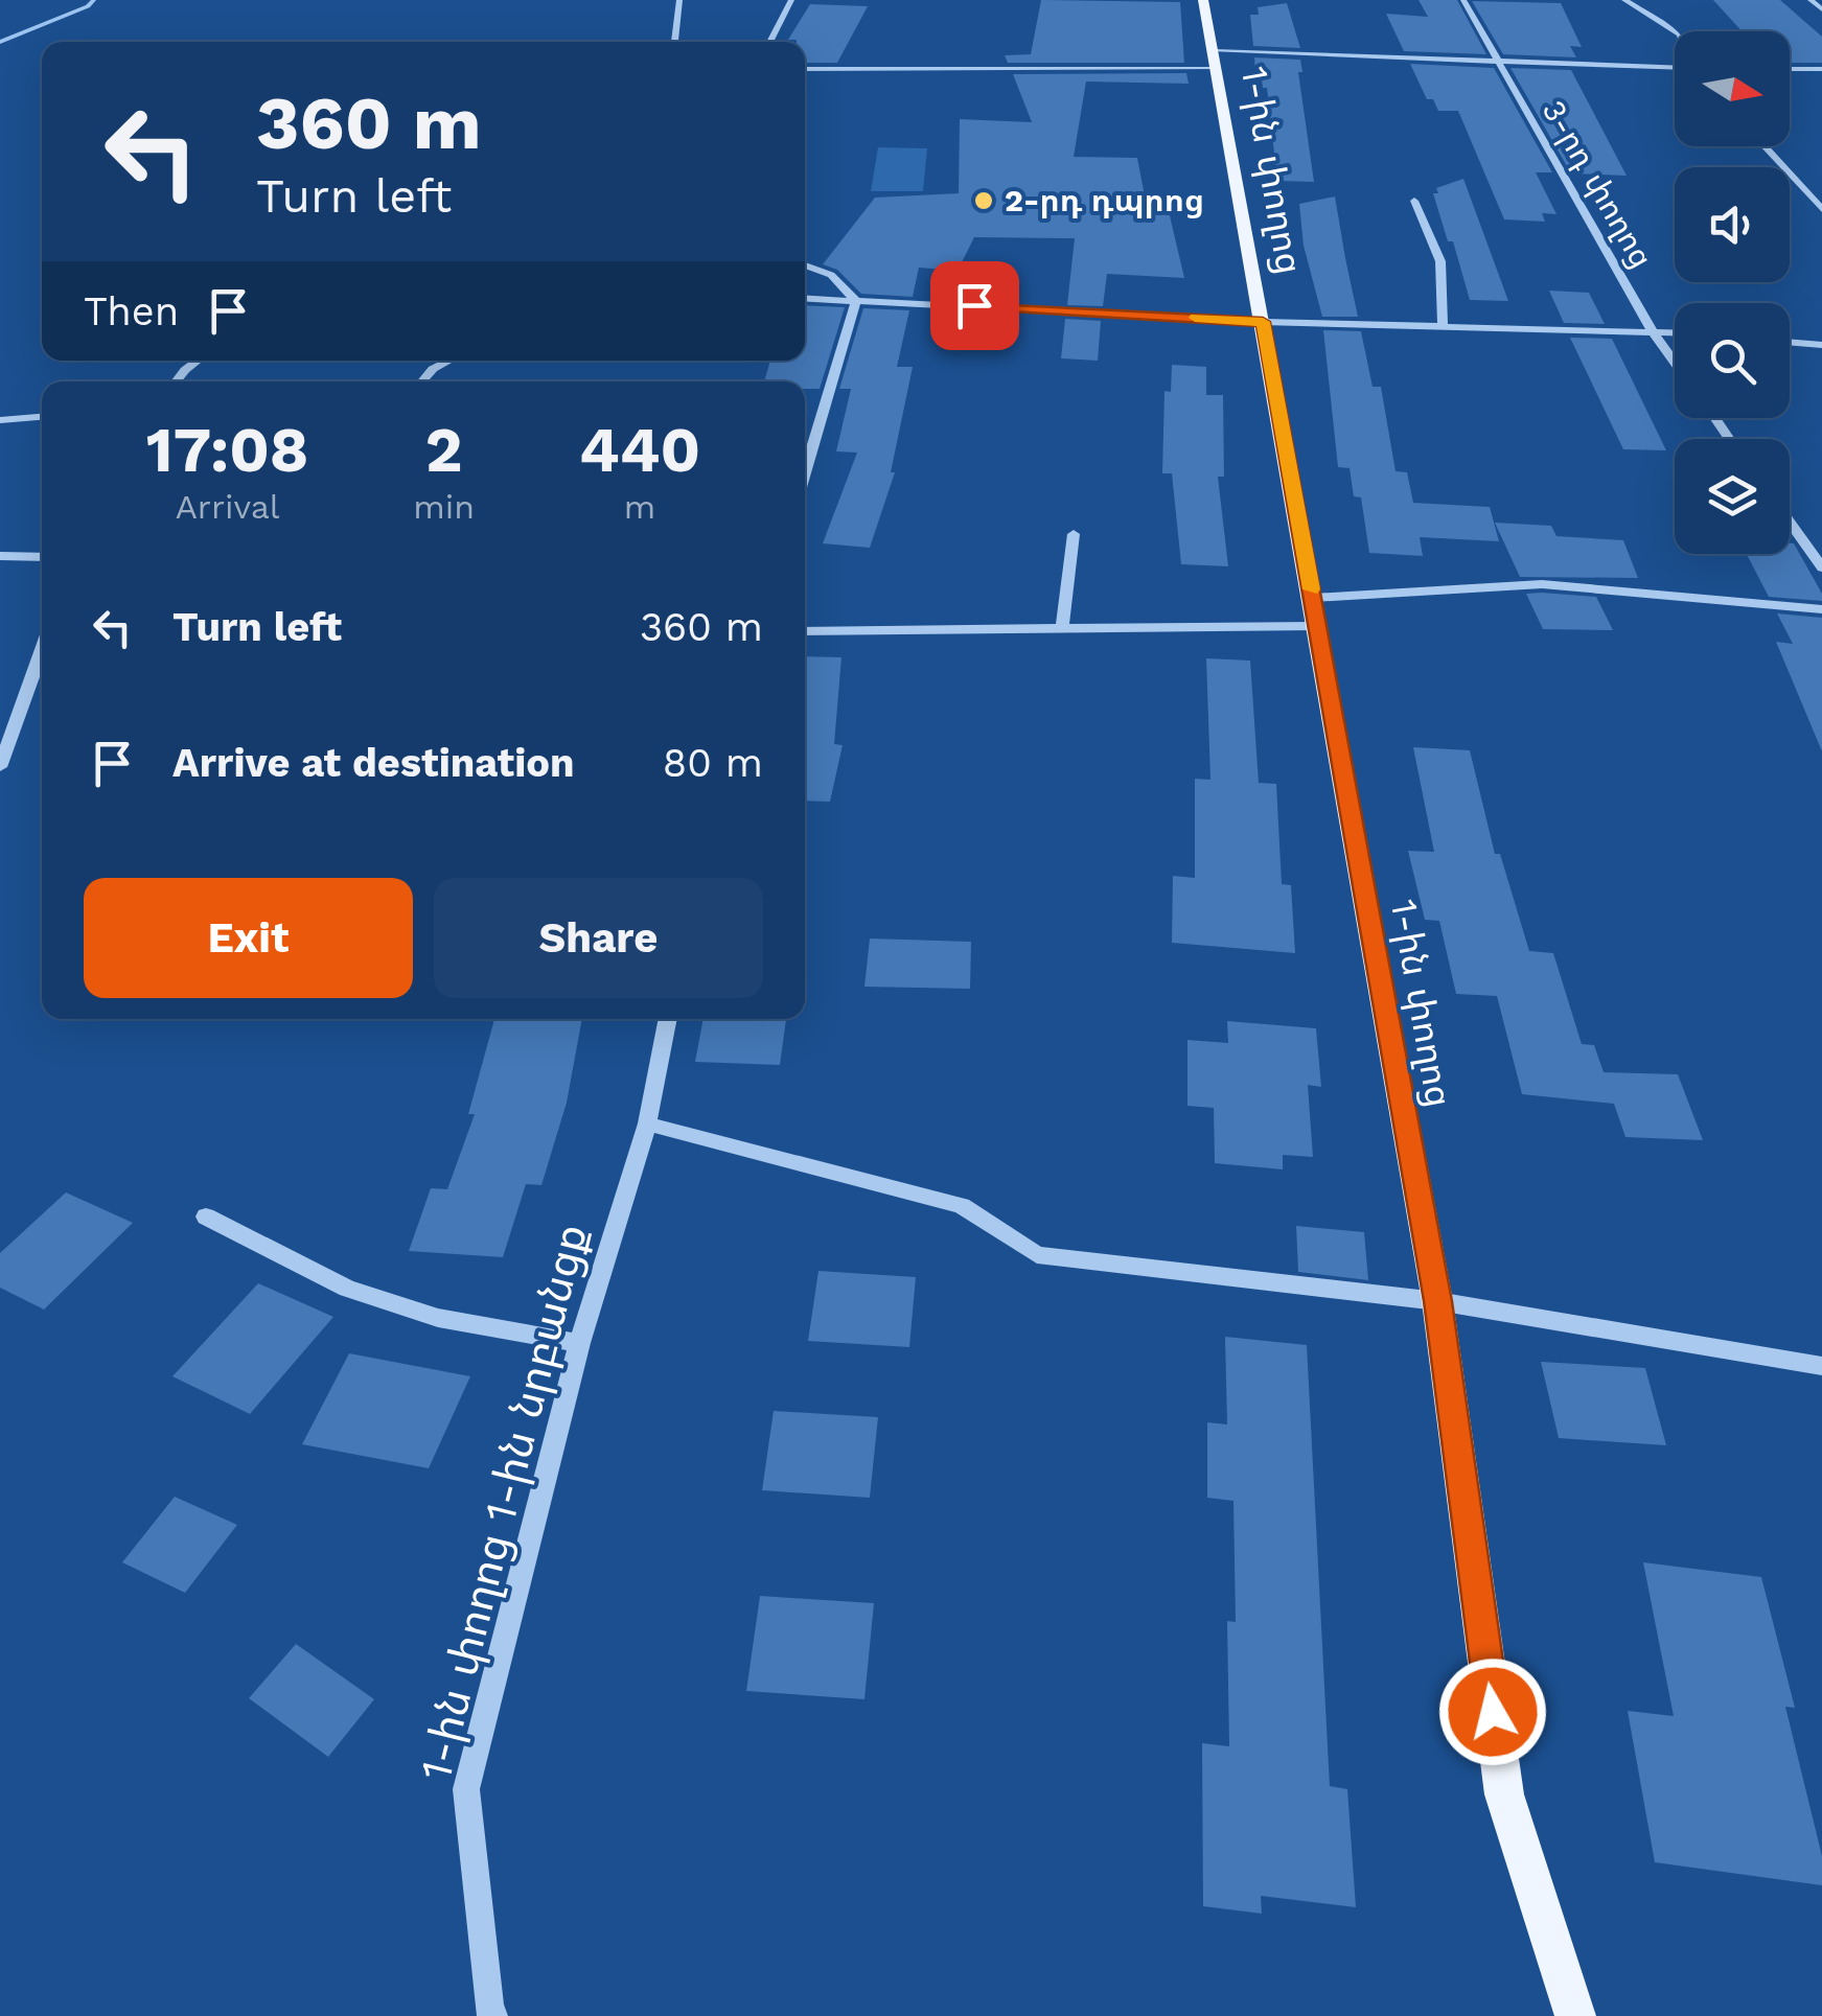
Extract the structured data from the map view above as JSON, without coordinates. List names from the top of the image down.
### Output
{
  "streets": {
    "main road": ["1-ին փողոց"],
    "street": ["3-րդ փողոց", "1-ին փողոց 1-ին նրբանցք"]
  },
  "places": ["2-րդ դպրոց"],
  "north": "right",
  "page": {
    "turn": ["360 m", "Turn left"],
    "then": "Then",
    "eta": [
      "17:08",
      "Arrival",
      "2",
      "min",
      "440",
      "m"
    ],
    "list": [
      {
        "name": "Turn left",
        "value": "360 m"
      },
      {
        "name": "Arrive at destination",
        "value": "80 m"
      }
    ],
    "buttons": ["Exit", "Share"]
  }
}
